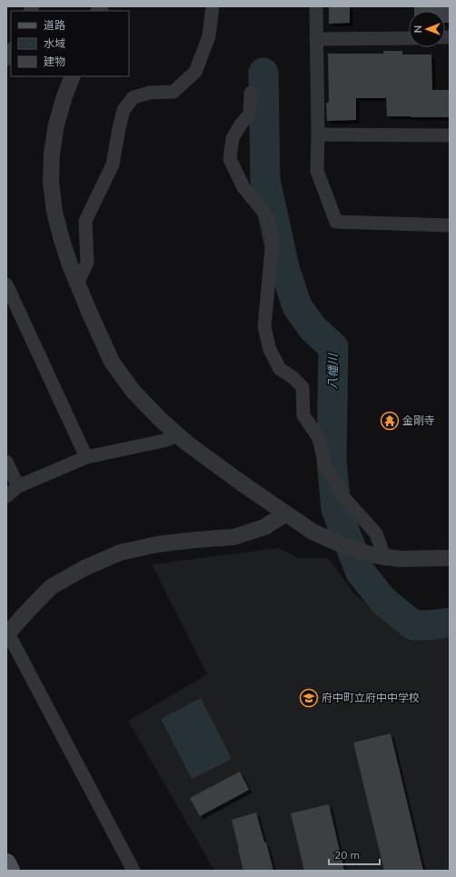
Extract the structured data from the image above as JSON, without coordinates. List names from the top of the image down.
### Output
{
  "water": ["八幡川"],
  "places": {
    "temple": ["金剛寺"],
    "school or university": ["府中町立府中中学校"]
  },
  "legend": ["道路", "水域", "建物"],
  "scale_bar": "20 m",
  "north": "left"
}
